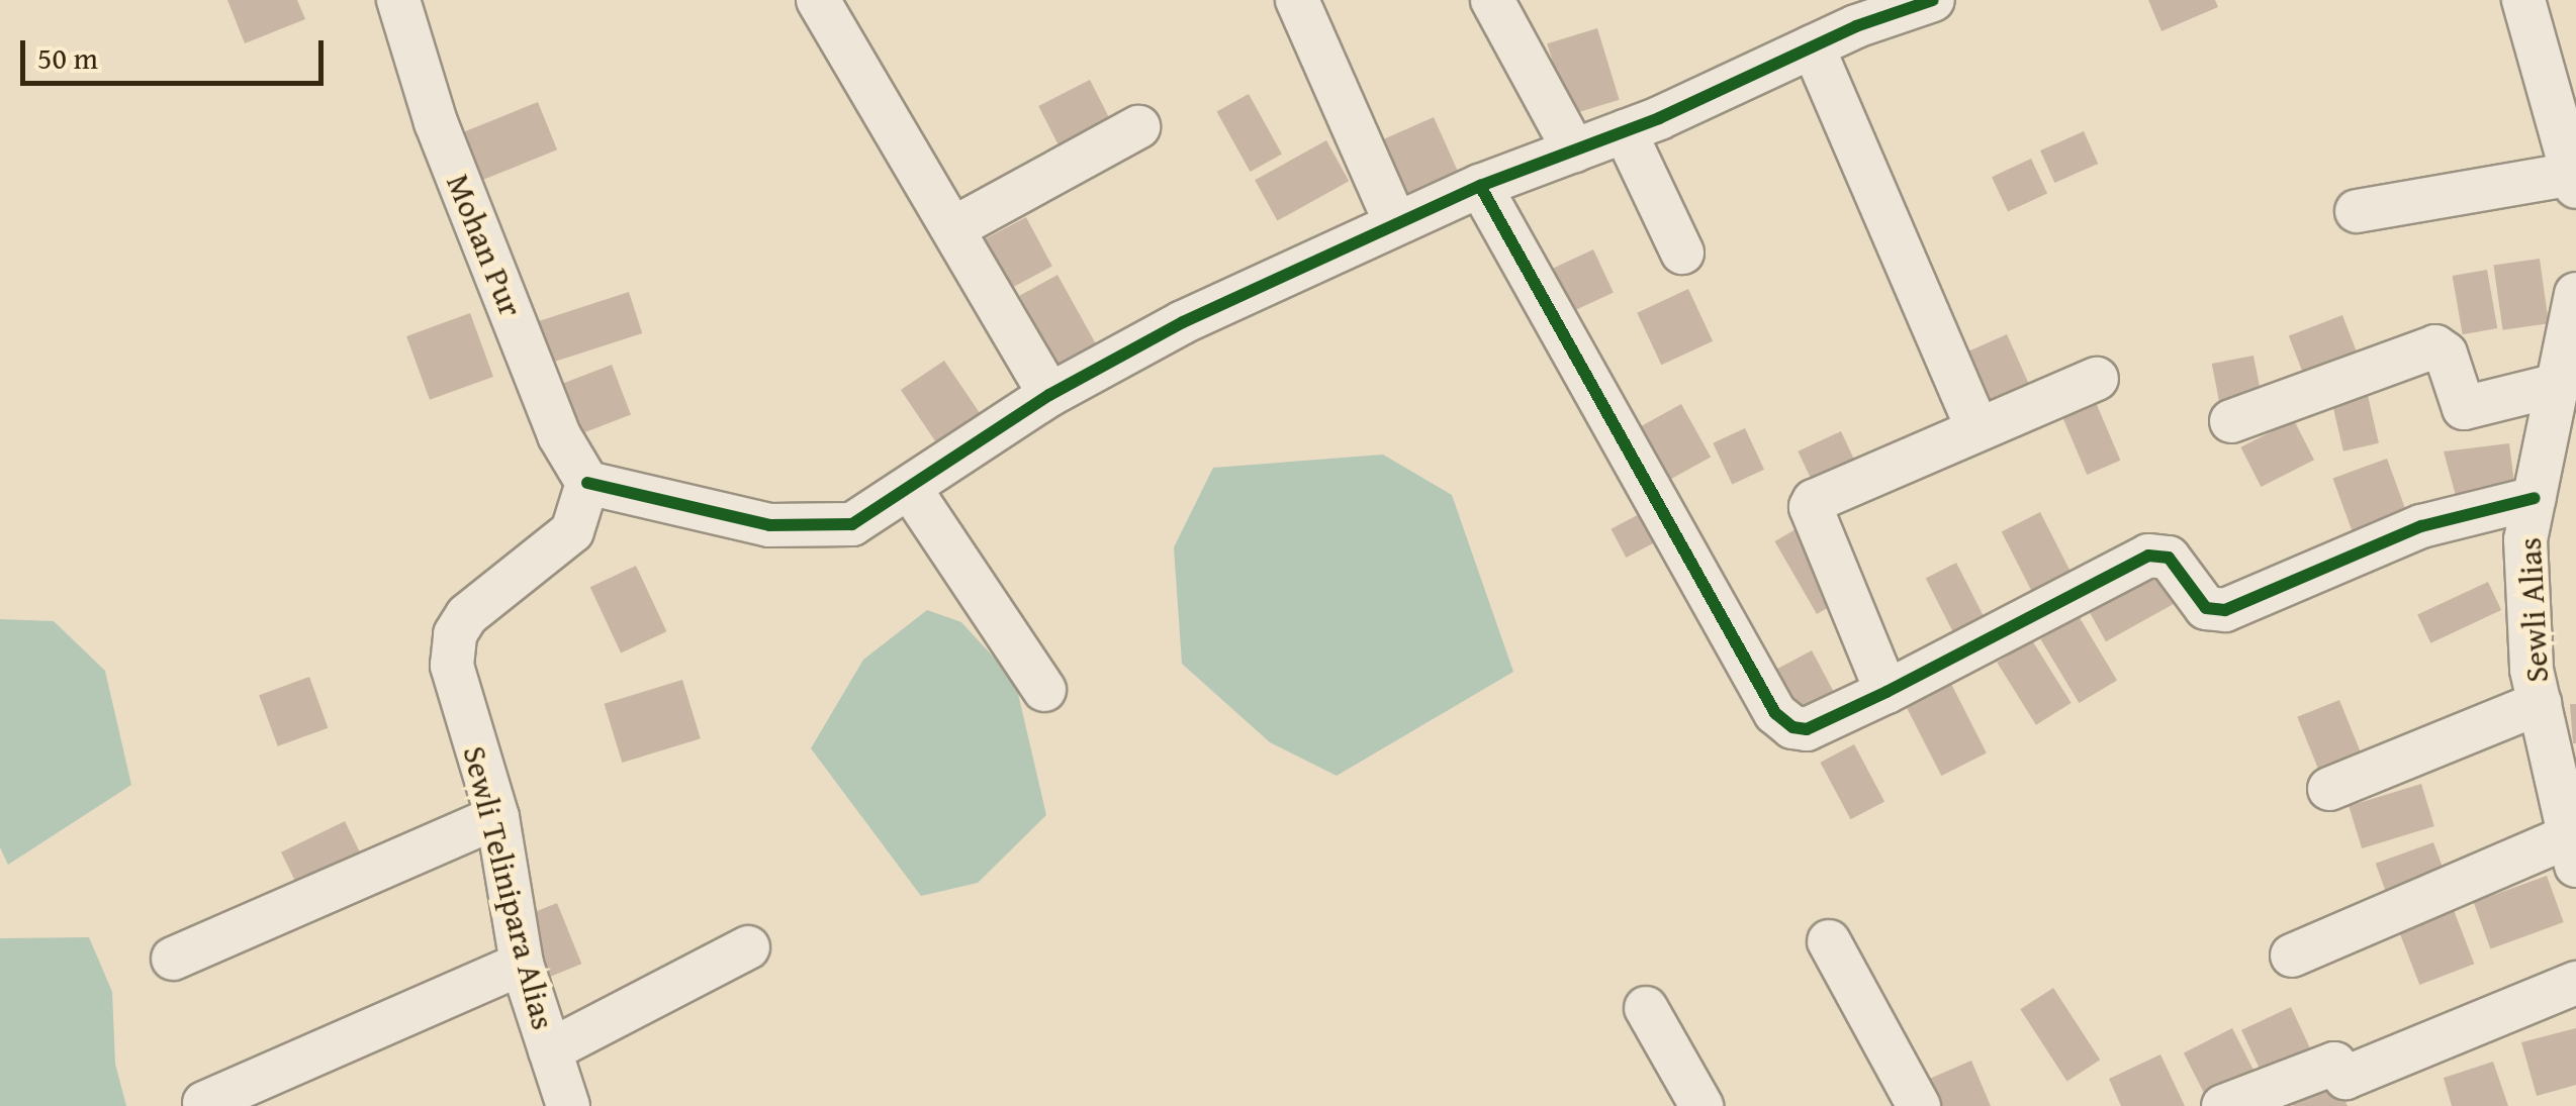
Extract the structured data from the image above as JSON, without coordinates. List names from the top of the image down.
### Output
{
  "streets": {
    "street": ["Mohan Pur", "Sewli Alias", "Sewli Telinipara Alias"]
  },
  "crossings": [
    ["Mohan Pur", "Sewli Telinipara Alias"]
  ],
  "scale_bar": "50 m"
}
